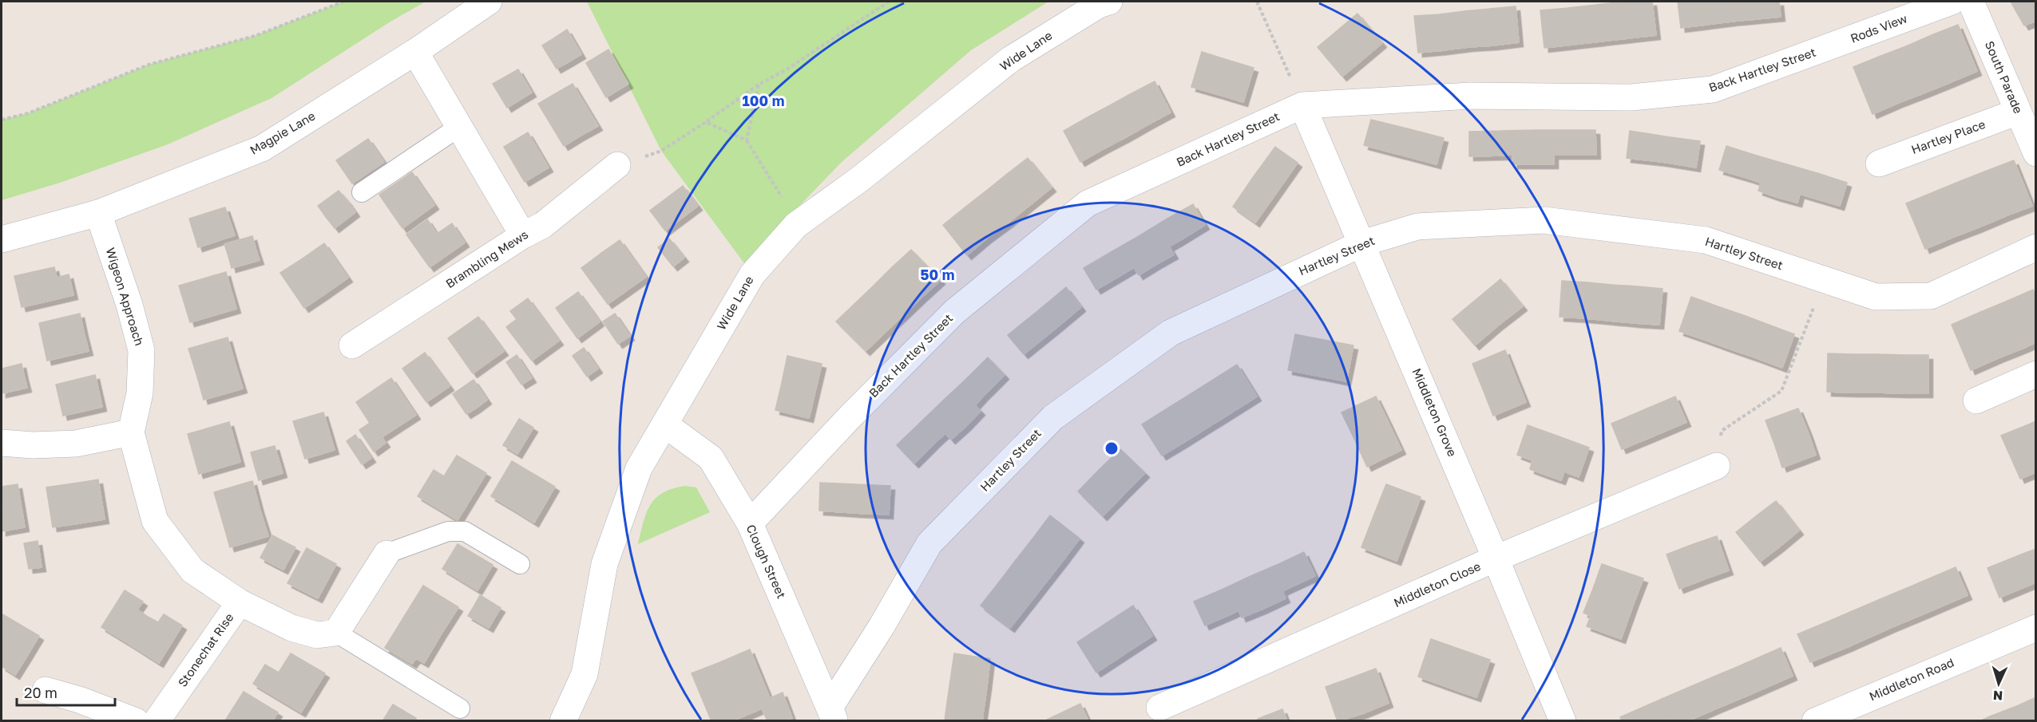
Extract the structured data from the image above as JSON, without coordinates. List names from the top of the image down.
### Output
{
  "streets": {
    "street": [
      "Rods View",
      "Wide Lane",
      "Back Hartley Street",
      "South Parade",
      "Magpie Lane",
      "Hartley Place",
      "Hartley Street",
      "Brambling Mews",
      "Wigeon Approach",
      "Middleton Grove",
      "Clough Street",
      "Middleton Close",
      "Stonechat Rise",
      "Middleton Road"
    ]
  },
  "crossings": [
    ["Rods View", "Back Hartley Street"],
    ["Wide Lane", "Clough Street"],
    ["Back Hartley Street", "Middleton Grove"],
    ["Back Hartley Street", "Clough Street"],
    ["South Parade", "Hartley Place"],
    ["Magpie Lane", "Wigeon Approach"],
    ["Hartley Street", "Middleton Grove"],
    ["Hartley Street", "Clough Street"],
    ["Wigeon Approach", "Stonechat Rise"],
    ["Middleton Grove", "Middleton Close"]
  ],
  "scale_bar": "20 m",
  "north": "bottom",
  "rings": ["100 m", "50 m"]
}
